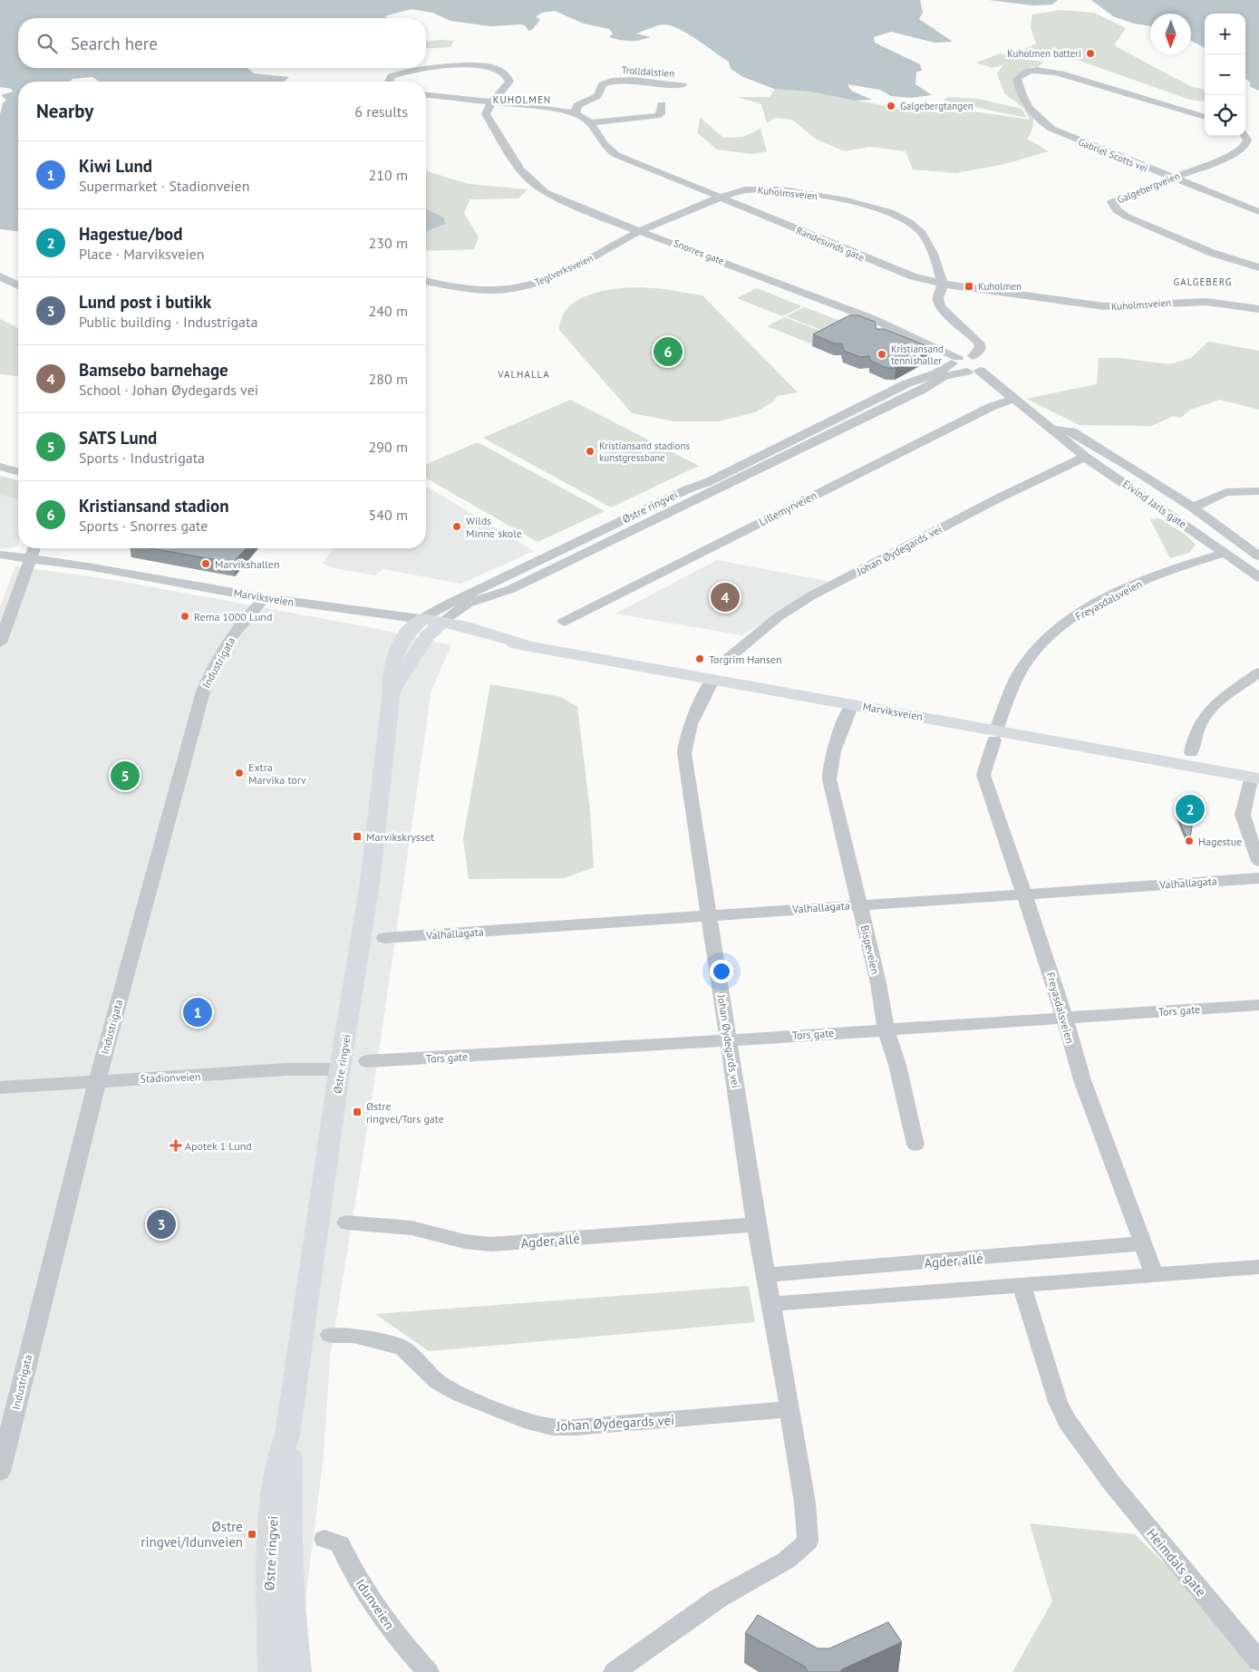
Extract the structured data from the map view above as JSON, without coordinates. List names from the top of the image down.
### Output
{
  "streets": {
    "main road": ["Østre ringvei", "Marviksveien"],
    "street": [
      "Trolldalstien",
      "Gabriel Scotts vei",
      "Galgebergveien",
      "Kuholmsveien",
      "Randesunds gate",
      "Snorres gate",
      "Teglverksveien",
      "Eivind Jarls gate",
      "Lillemyrveien",
      "Johan Øydegards vei",
      "Freyasdalsveien",
      "Industrigata",
      "Valhallagata",
      "Bispeveien",
      "Tors gate",
      "Stadionveien",
      "Agder allé",
      "Heimdals gate",
      "Idunveien"
    ]
  },
  "crossings": [
    ["Gabriel Scotts vei", "Galgebergveien"],
    ["Kuholmsveien", "Randesunds gate"],
    ["Kuholmsveien", "Teglverksveien"],
    ["Randesunds gate", "Teglverksveien"],
    ["Snorres gate", "Teglverksveien"],
    ["Snorres gate", "Eivind Jarls gate"],
    ["Snorres gate", "Østre ringvei"],
    ["Eivind Jarls gate", "Østre ringvei"],
    ["Eivind Jarls gate", "Lillemyrveien"],
    ["Eivind Jarls gate", "Johan Øydegards vei"],
    ["Eivind Jarls gate", "Freyasdalsveien"],
    ["Østre ringvei", "Marviksveien"],
    ["Østre ringvei", "Stadionveien"],
    ["Johan Øydegards vei", "Marviksveien"],
    ["Johan Øydegards vei", "Valhallagata"],
    ["Johan Øydegards vei", "Tors gate"],
    ["Johan Øydegards vei", "Agder allé"],
    ["Marviksveien", "Freyasdalsveien"],
    ["Marviksveien", "Industrigata"],
    ["Marviksveien", "Bispeveien"],
    ["Freyasdalsveien", "Valhallagata"],
    ["Freyasdalsveien", "Tors gate"],
    ["Freyasdalsveien", "Agder allé"],
    ["Industrigata", "Stadionveien"],
    ["Valhallagata", "Bispeveien"],
    ["Bispeveien", "Tors gate"]
  ],
  "districts": ["KUHOLMEN", "GALGEBERG", "VALHALLA"],
  "places": {
    "other": [
      "Kuholmen batteri",
      "Galgebergtangen",
      "Kristiansand tennishaller",
      "Kristiansand stadions kunstgressbane",
      "Wilds Minne skole",
      "Marvikshallen",
      "Rema 1000 Lund",
      "Torgrim Hansen",
      "Extra Marvika torv",
      "Hagestue"
    ],
    "transit": [
      "Kuholmen",
      "Marvikskrysset",
      "Østre ringvei/Tors gate",
      "Østre ringvei/Idunveien"
    ],
    "health": ["Apotek 1 Lund"]
  },
  "north": "bottom",
  "page": {
    "map_buttons": ["+", "−"],
    "search": "Search here",
    "heading": ["Nearby", "6 results"],
    "list": [
      {
        "mark": "1",
        "name": "Kiwi Lund",
        "note": "Supermarket · Stadionveien",
        "value": "210 m"
      },
      {
        "mark": "2",
        "name": "Hagestue/bod",
        "note": "Place · Marviksveien",
        "value": "230 m"
      },
      {
        "mark": "3",
        "name": "Lund post i butikk",
        "note": "Public building · Industrigata",
        "value": "240 m"
      },
      {
        "mark": "4",
        "name": "Bamsebo barnehage",
        "note": "School · Johan Øydegards vei",
        "value": "280 m"
      },
      {
        "mark": "5",
        "name": "SATS Lund",
        "note": "Sports · Industrigata",
        "value": "290 m"
      },
      {
        "mark": "6",
        "name": "Kristiansand stadion",
        "note": "Sports · Snorres gate",
        "value": "540 m"
      }
    ],
    "pins": [
      "6",
      "4",
      "5",
      "2",
      "1",
      "3"
    ]
  }
}
